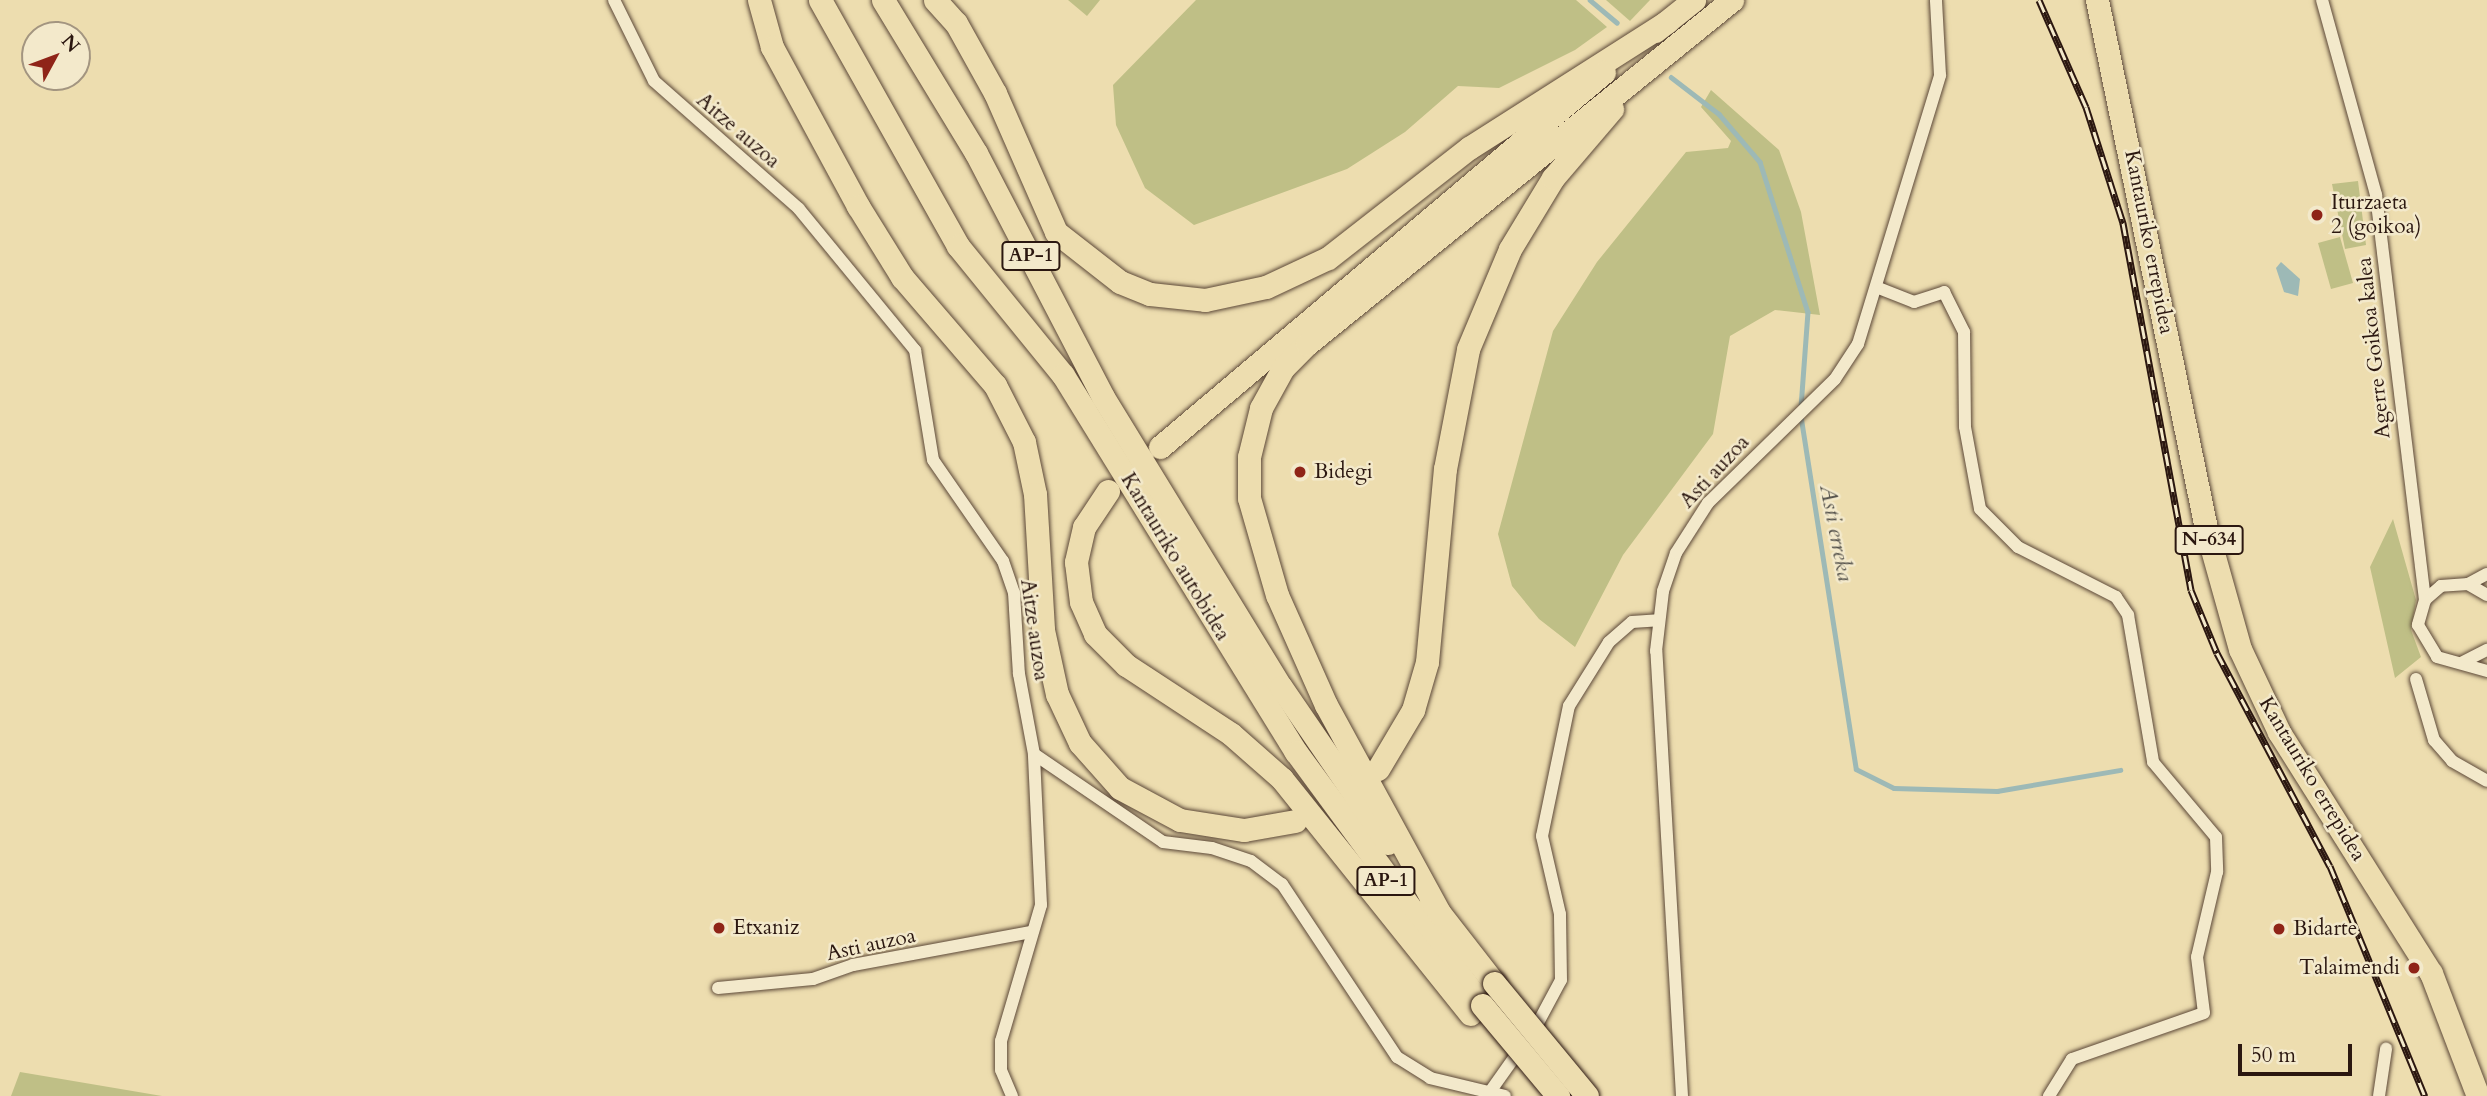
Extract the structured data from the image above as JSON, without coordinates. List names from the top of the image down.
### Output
{
  "streets": {
    "highway": [
      "Kantauriko errepidea",
      "AP-1",
      "N-634",
      "Kantauriko autobidea"
    ],
    "street": ["Aitze auzoa", "Agerre Goikoa kalea", "Asti auzoa"]
  },
  "crossings": [
    ["Kantauriko errepidea", "N-634"]
  ],
  "water": ["Asti erreka"],
  "places": [
    "Iturzaeta 2 (goikoa)",
    "Bidegi",
    "Etxaniz",
    "Bidarte",
    "Talaimendi"
  ],
  "scale_bar": "50 m",
  "north": "top right"
}
